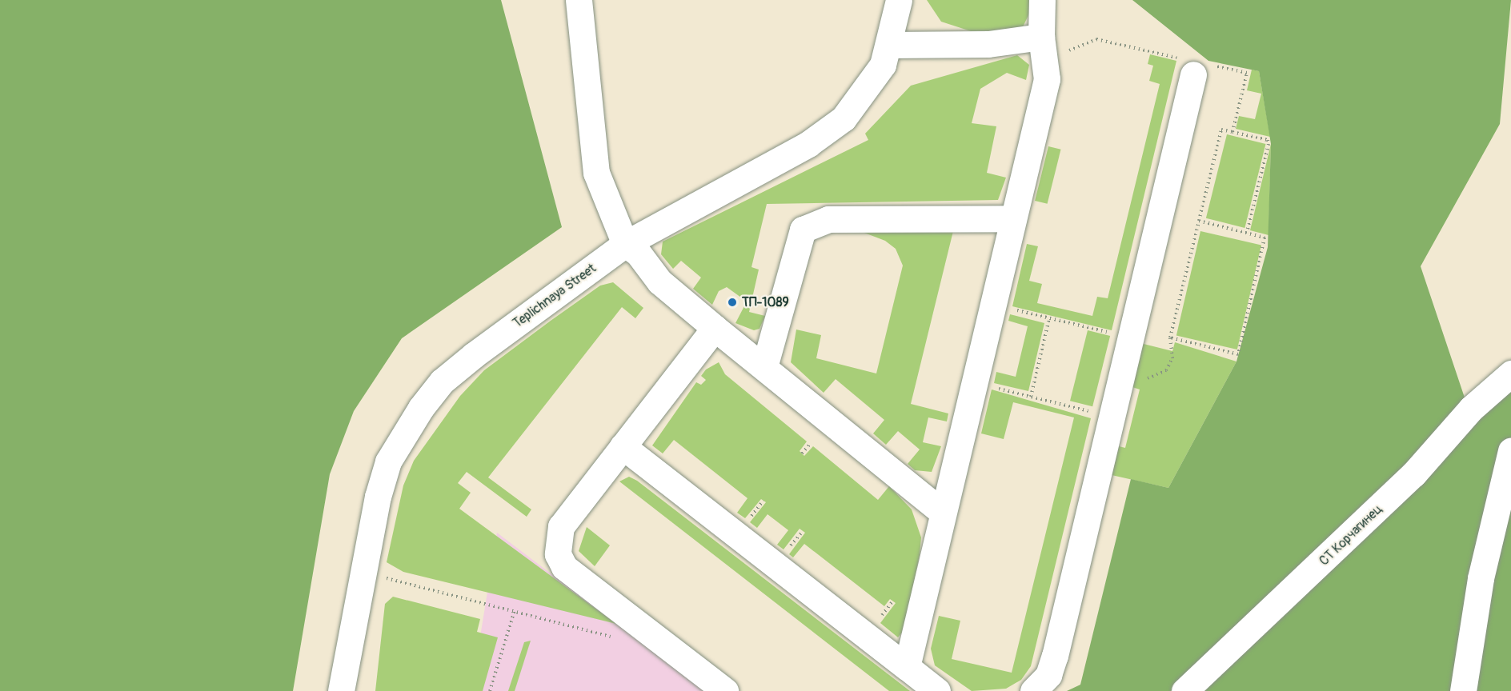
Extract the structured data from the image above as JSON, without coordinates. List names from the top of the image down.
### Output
{
  "streets": {
    "street": ["Teplichnaya Street", "СТ Корчагинец"]
  },
  "places": ["ТП-1089"]
}
